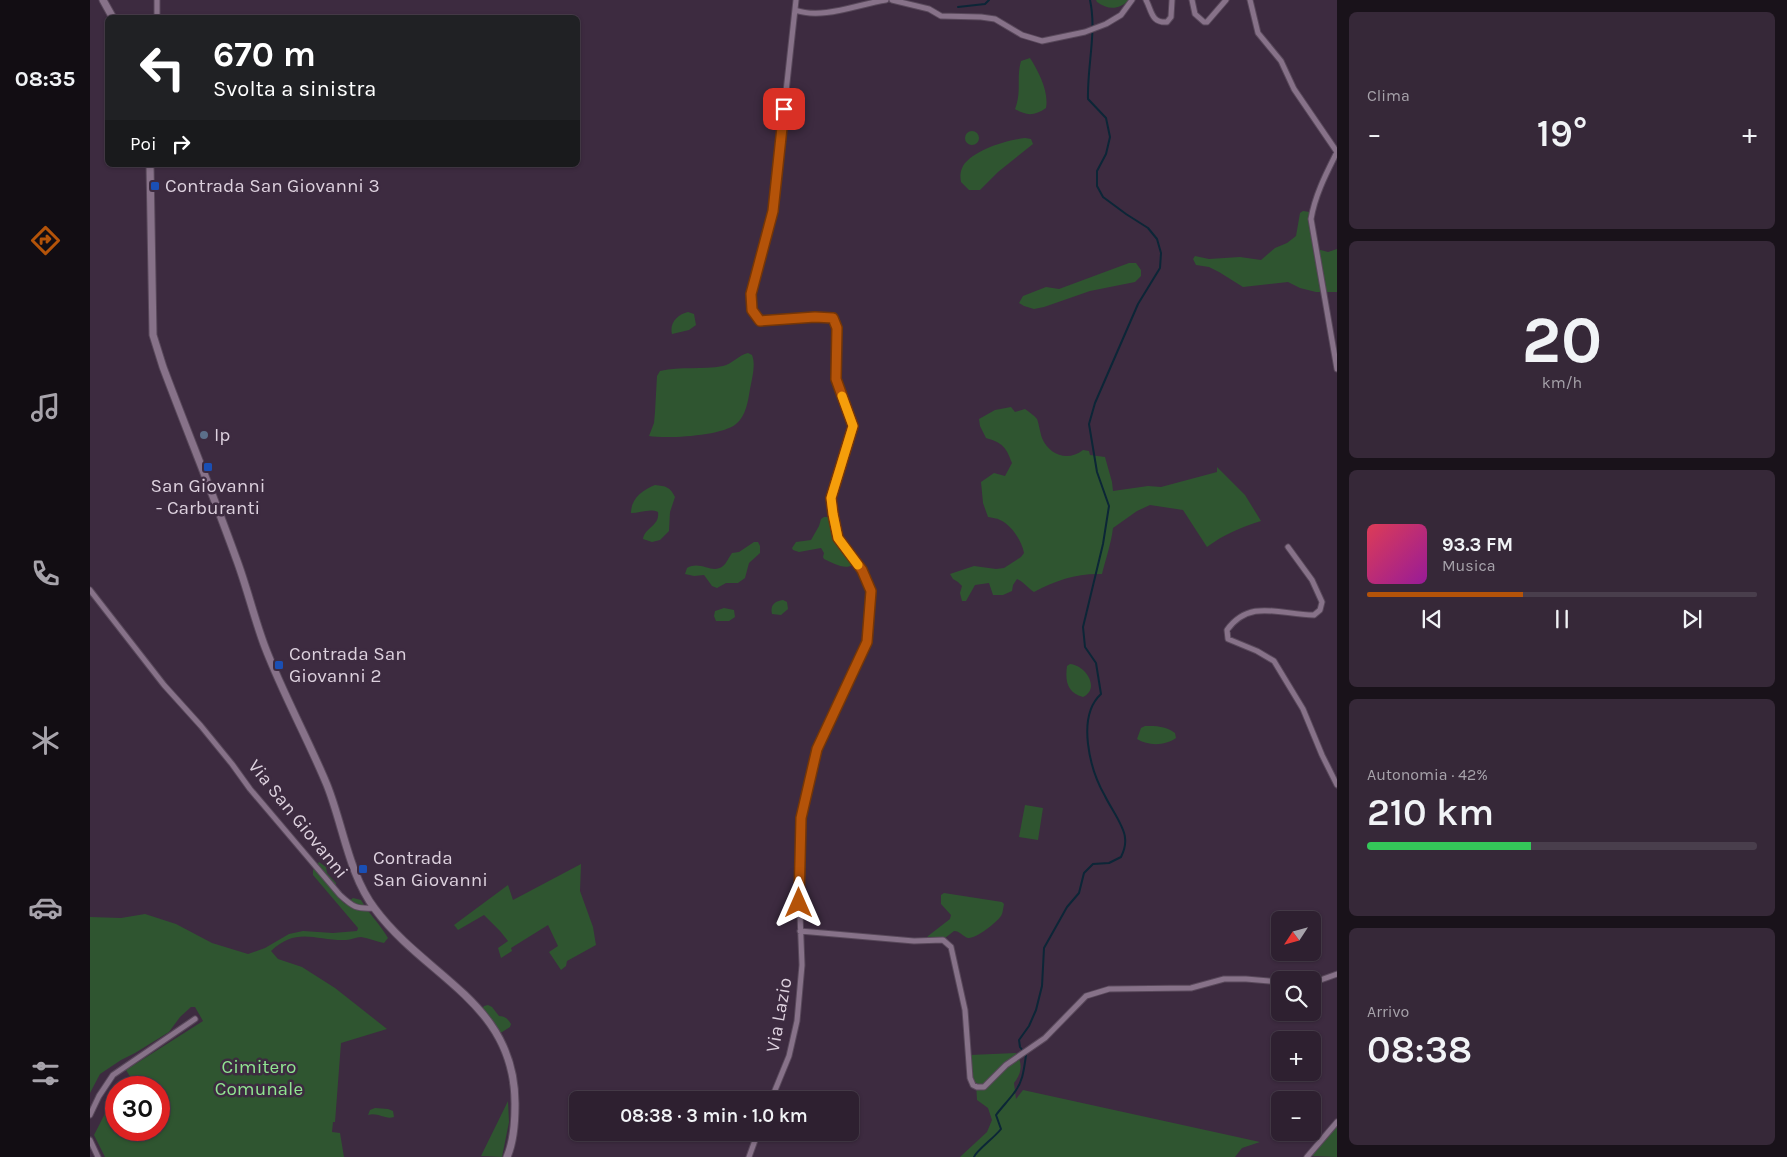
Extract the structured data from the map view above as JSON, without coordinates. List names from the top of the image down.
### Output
{
  "streets": {
    "street": ["Via San Giovanni", "Via Lazio"]
  },
  "parks": ["Cimitero Comunale"],
  "places": {
    "transit": [
      "Contrada San Giovanni 3",
      "San Giovanni - Carburanti",
      "Contrada San Giovanni 2",
      "Contrada San Giovanni"
    ],
    "other": ["Ip"]
  },
  "north": "bottom left",
  "page": {
    "tabs": "08:35",
    "tile": [
      "Clima",
      ["20", "km/h"],
      ["Autonomia · 42%", "210 km"],
      ["Arrivo", "08:38"]
    ],
    "turn": ["670 m", "Svolta a sinistra"],
    "heat": ["−", "19°", "+"],
    "then": "Poi",
    "song": ["93.3 FM", "Musica"],
    "map_buttons": ["+", "−"],
    "limit": "30",
    "trip": "08:38 · 3 min · 1.0 km"
  }
}
